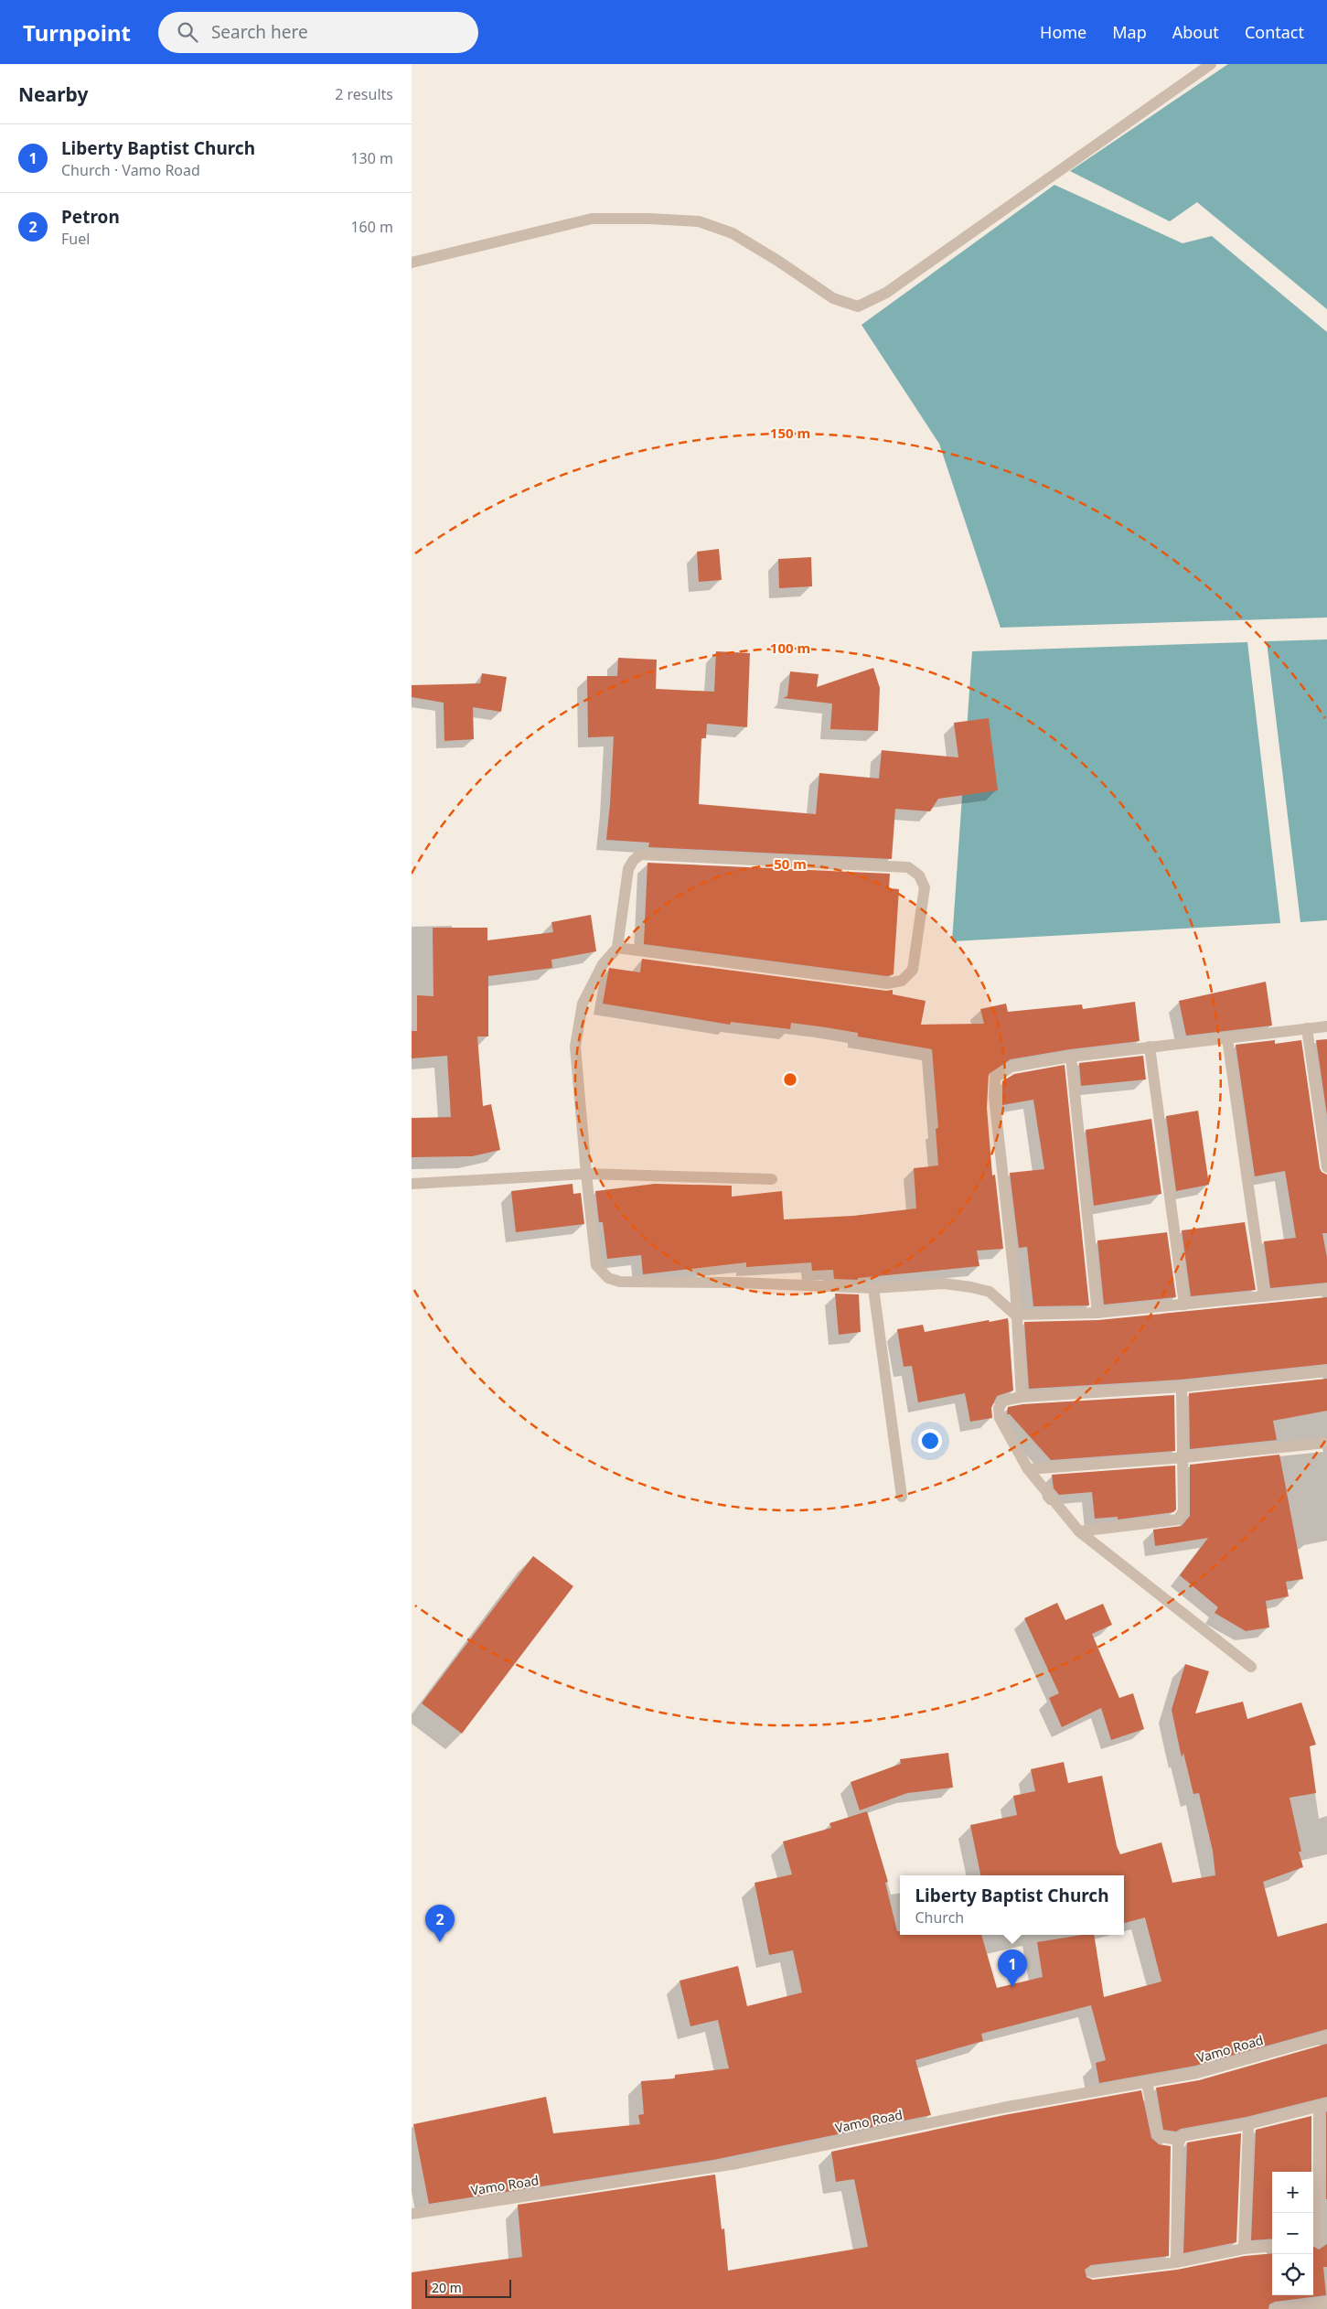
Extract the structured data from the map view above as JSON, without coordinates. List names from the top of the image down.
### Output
{
  "streets": {
    "street": ["Vamo Road"]
  },
  "scale_bar": "20 m",
  "page": {
    "header": "Turnpoint",
    "search": "Search here",
    "nav": [
      "Home",
      "Map",
      "About",
      "Contact"
    ],
    "heading": ["Nearby", "2 results"],
    "list": [
      {
        "mark": "1",
        "name": "Liberty Baptist Church",
        "note": "Church · Vamo Road",
        "value": "130 m"
      },
      {
        "mark": "2",
        "name": "Petron",
        "note": "Fuel",
        "value": "160 m"
      }
    ],
    "popup": ["Liberty Baptist Church", "Church"],
    "pins": ["2", "1"],
    "map_buttons": ["+", "−"],
    "scale": "20 m"
  },
  "rings": ["150 m", "100 m", "50 m"]
}
